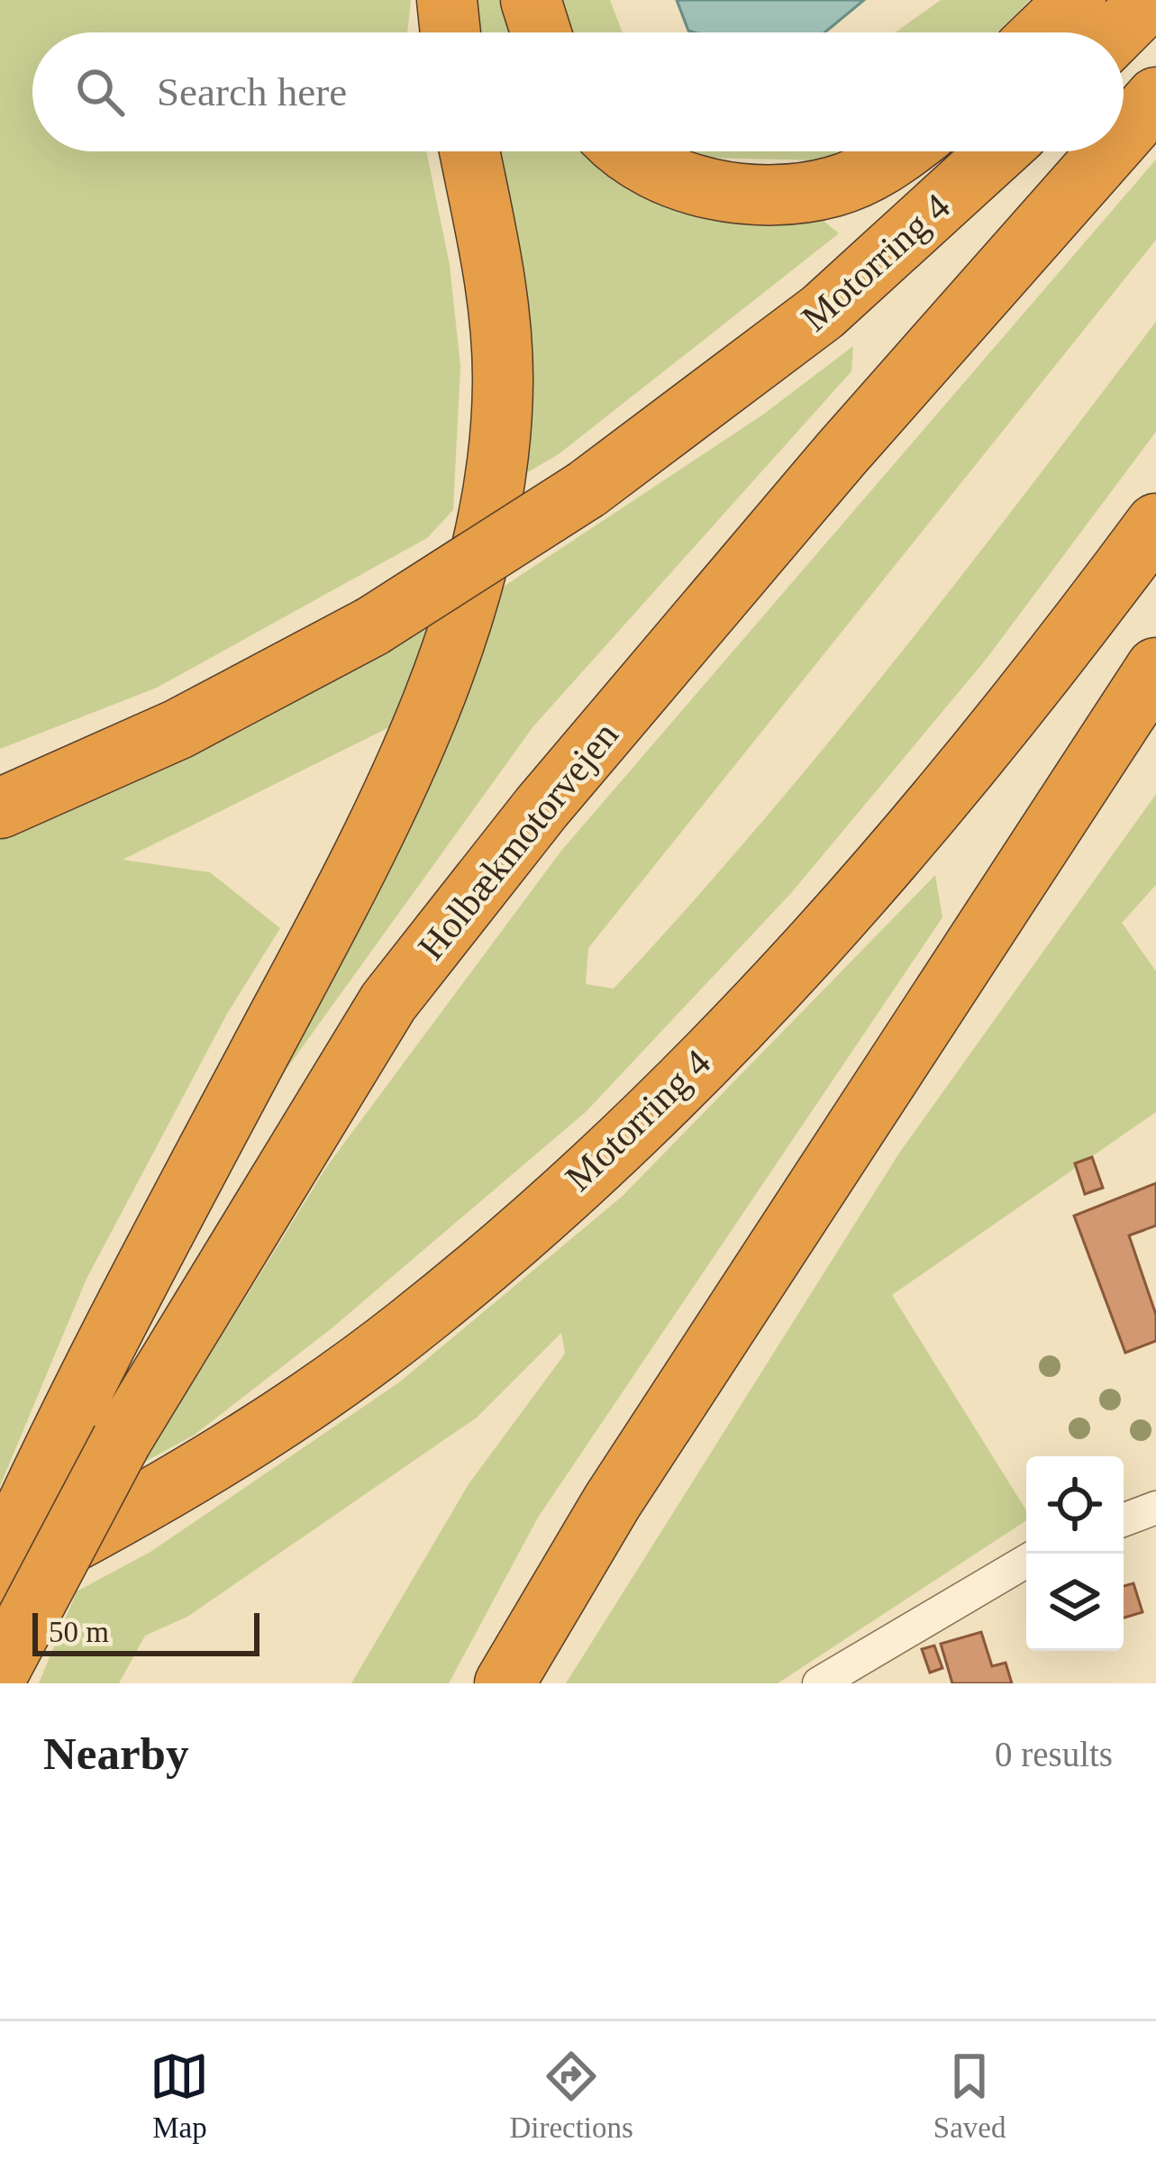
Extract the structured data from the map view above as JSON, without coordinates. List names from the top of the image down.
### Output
{
  "streets": {
    "highway": ["Motorring 4", "Holbækmotorvejen"]
  },
  "scale_bar": "50 m",
  "page": {
    "search": "Search here",
    "scale": "50 m",
    "heading": ["Nearby", "0 results"],
    "nav": ["Map", "Directions", "Saved"]
  }
}
